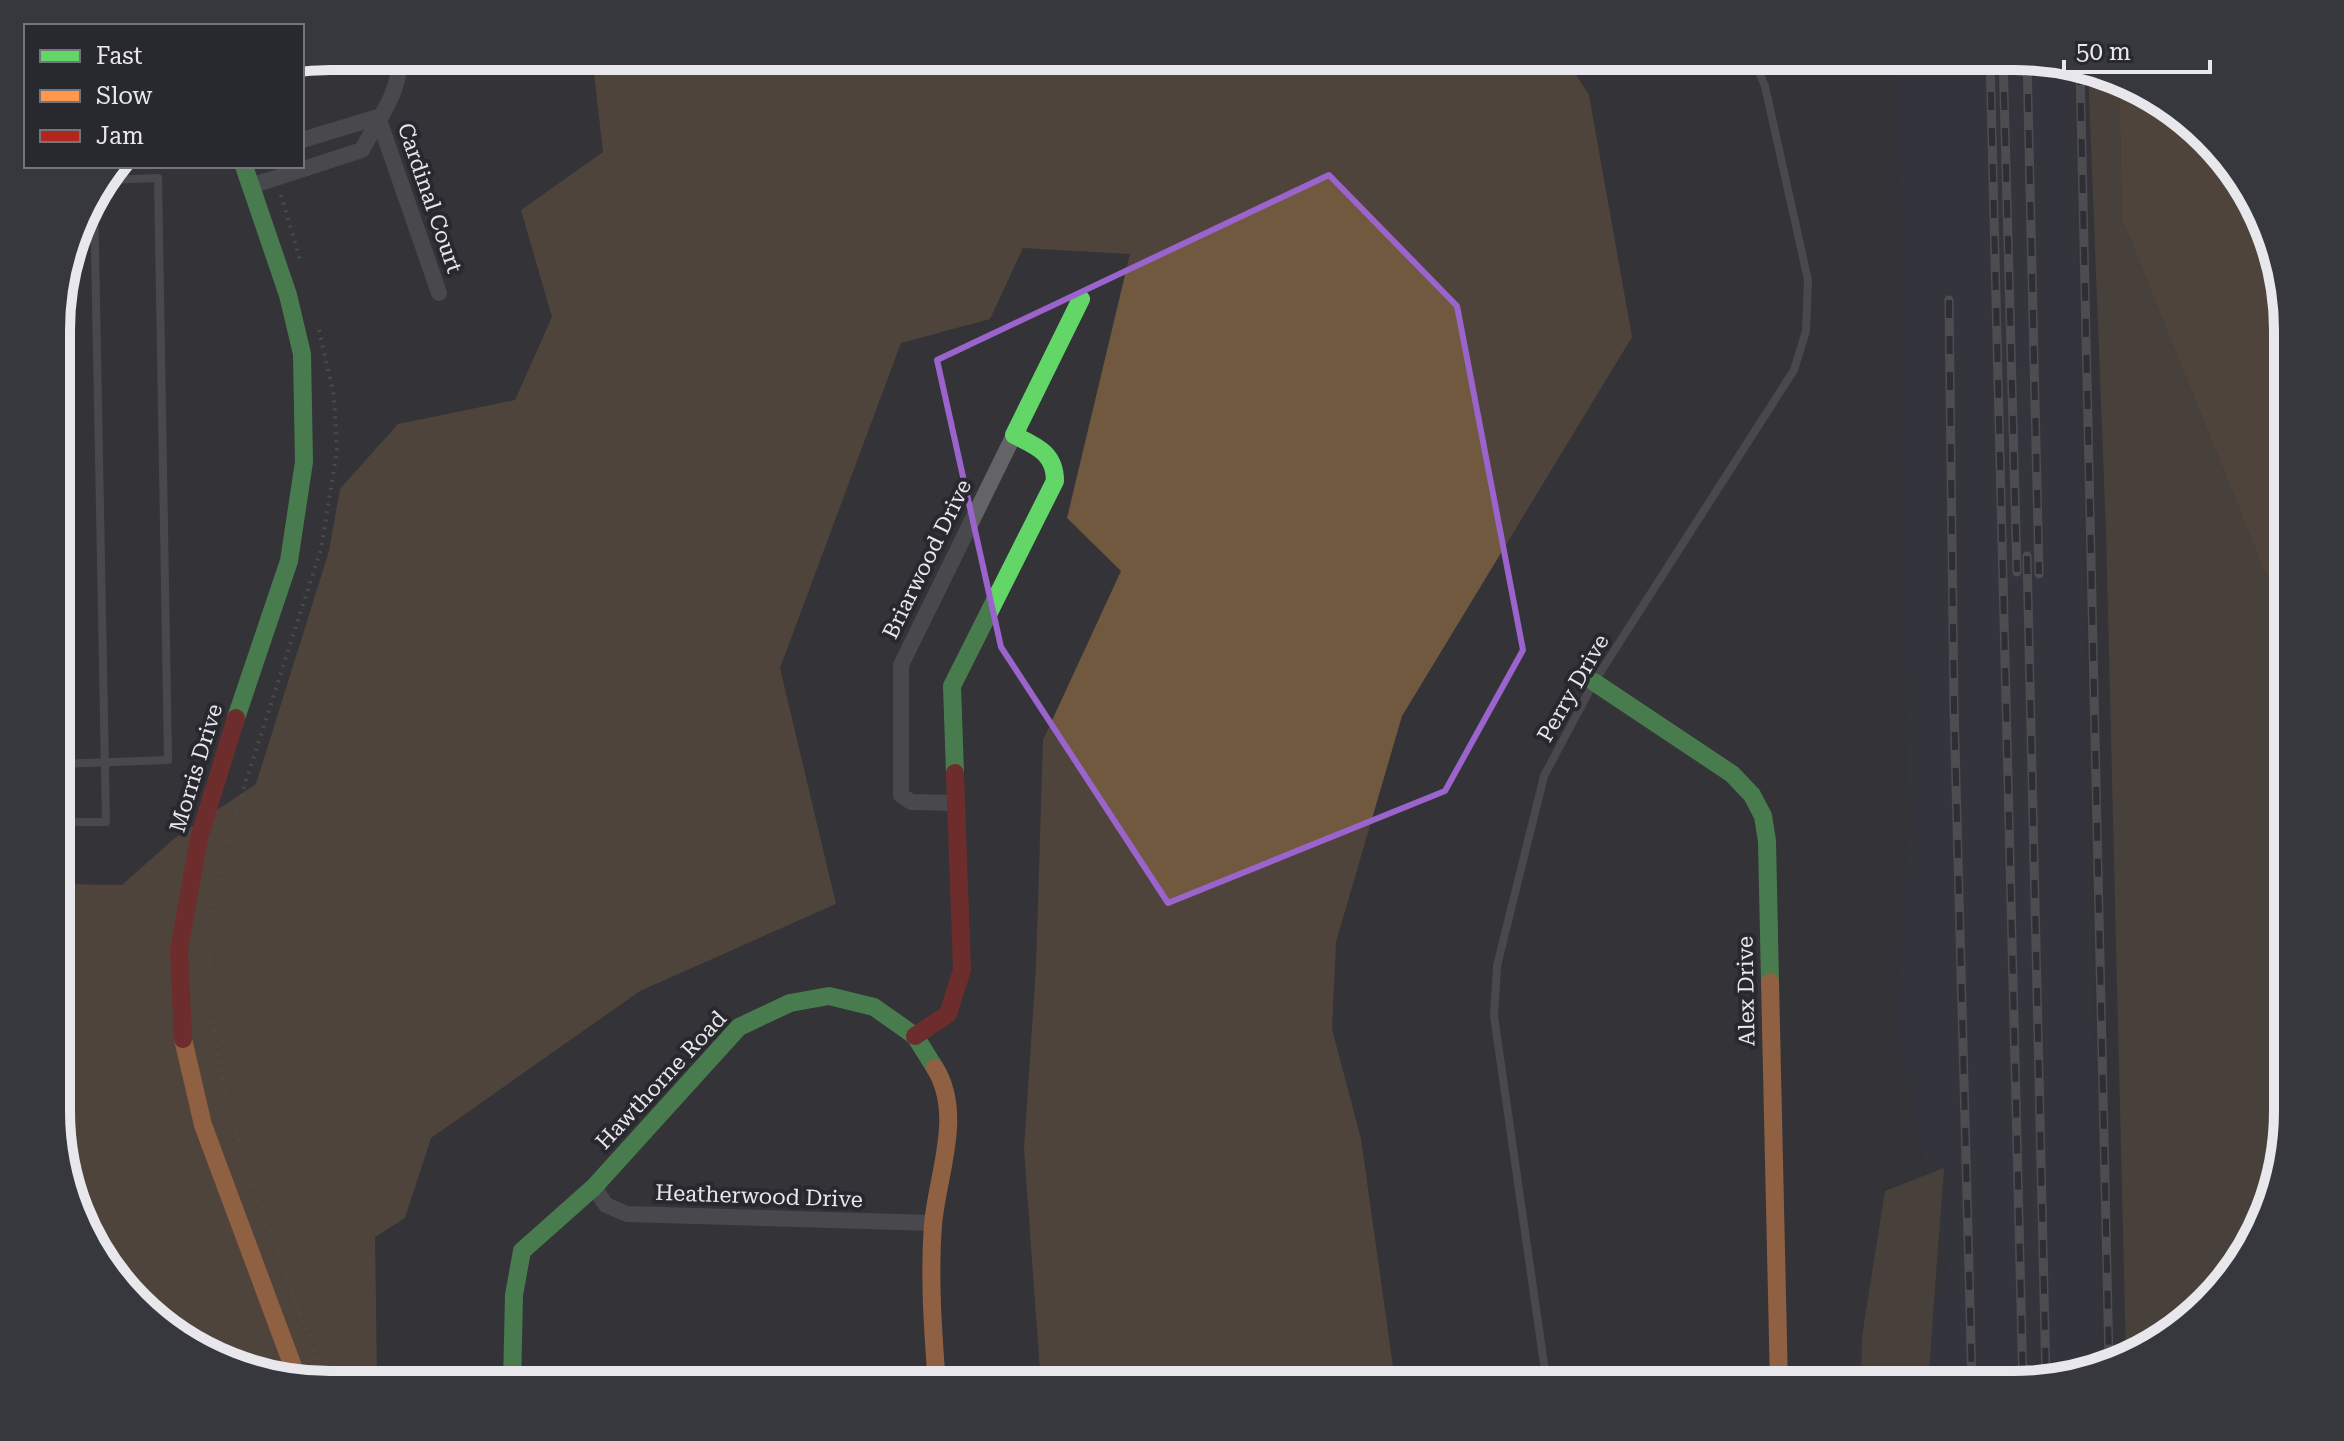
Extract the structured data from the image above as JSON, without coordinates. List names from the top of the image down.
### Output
{
  "streets": {
    "street": [
      "Cardinal Court",
      "Briarwood Drive",
      "Morris Drive",
      "Alex Drive",
      "Hawthorne Road",
      "Heatherwood Drive"
    ],
    "lane": ["Perry Drive"]
  },
  "crossings": [
    ["Perry Drive", "Alex Drive"],
    ["Hawthorne Road", "Heatherwood Drive"]
  ],
  "legend": ["Fast", "Slow", "Jam"],
  "scale_bar": "50 m"
}
